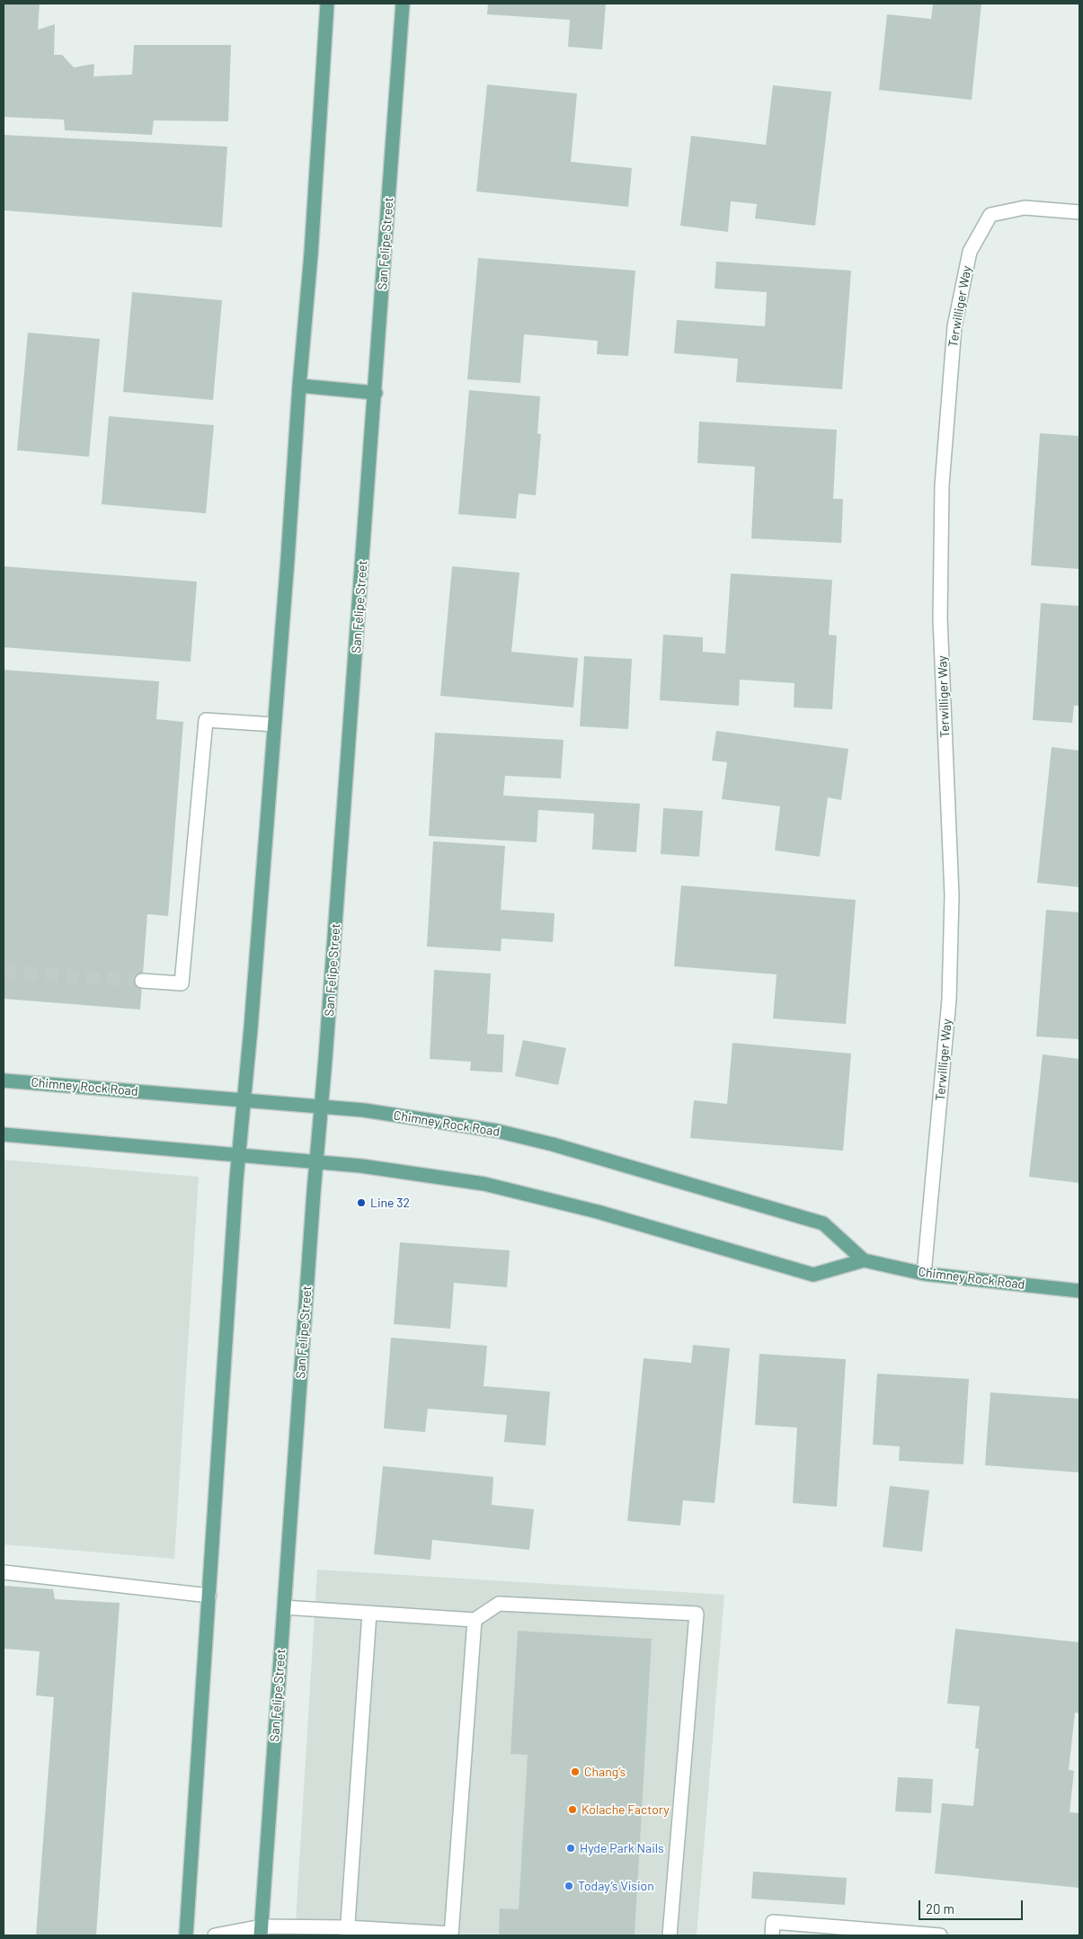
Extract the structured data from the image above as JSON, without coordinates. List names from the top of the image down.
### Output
{
  "streets": {
    "main road": ["San Felipe Street", "Chimney Rock Road"],
    "street": ["Terwilliger Way"]
  },
  "crossings": [
    ["San Felipe Street", "Chimney Rock Road"],
    ["Terwilliger Way", "Chimney Rock Road"]
  ],
  "places": [
    "Line 32",
    "Chang’s",
    "Kolache Factory",
    "Hyde Park Nails",
    "Today’s Vision"
  ],
  "scale_bar": "20 m"
}
